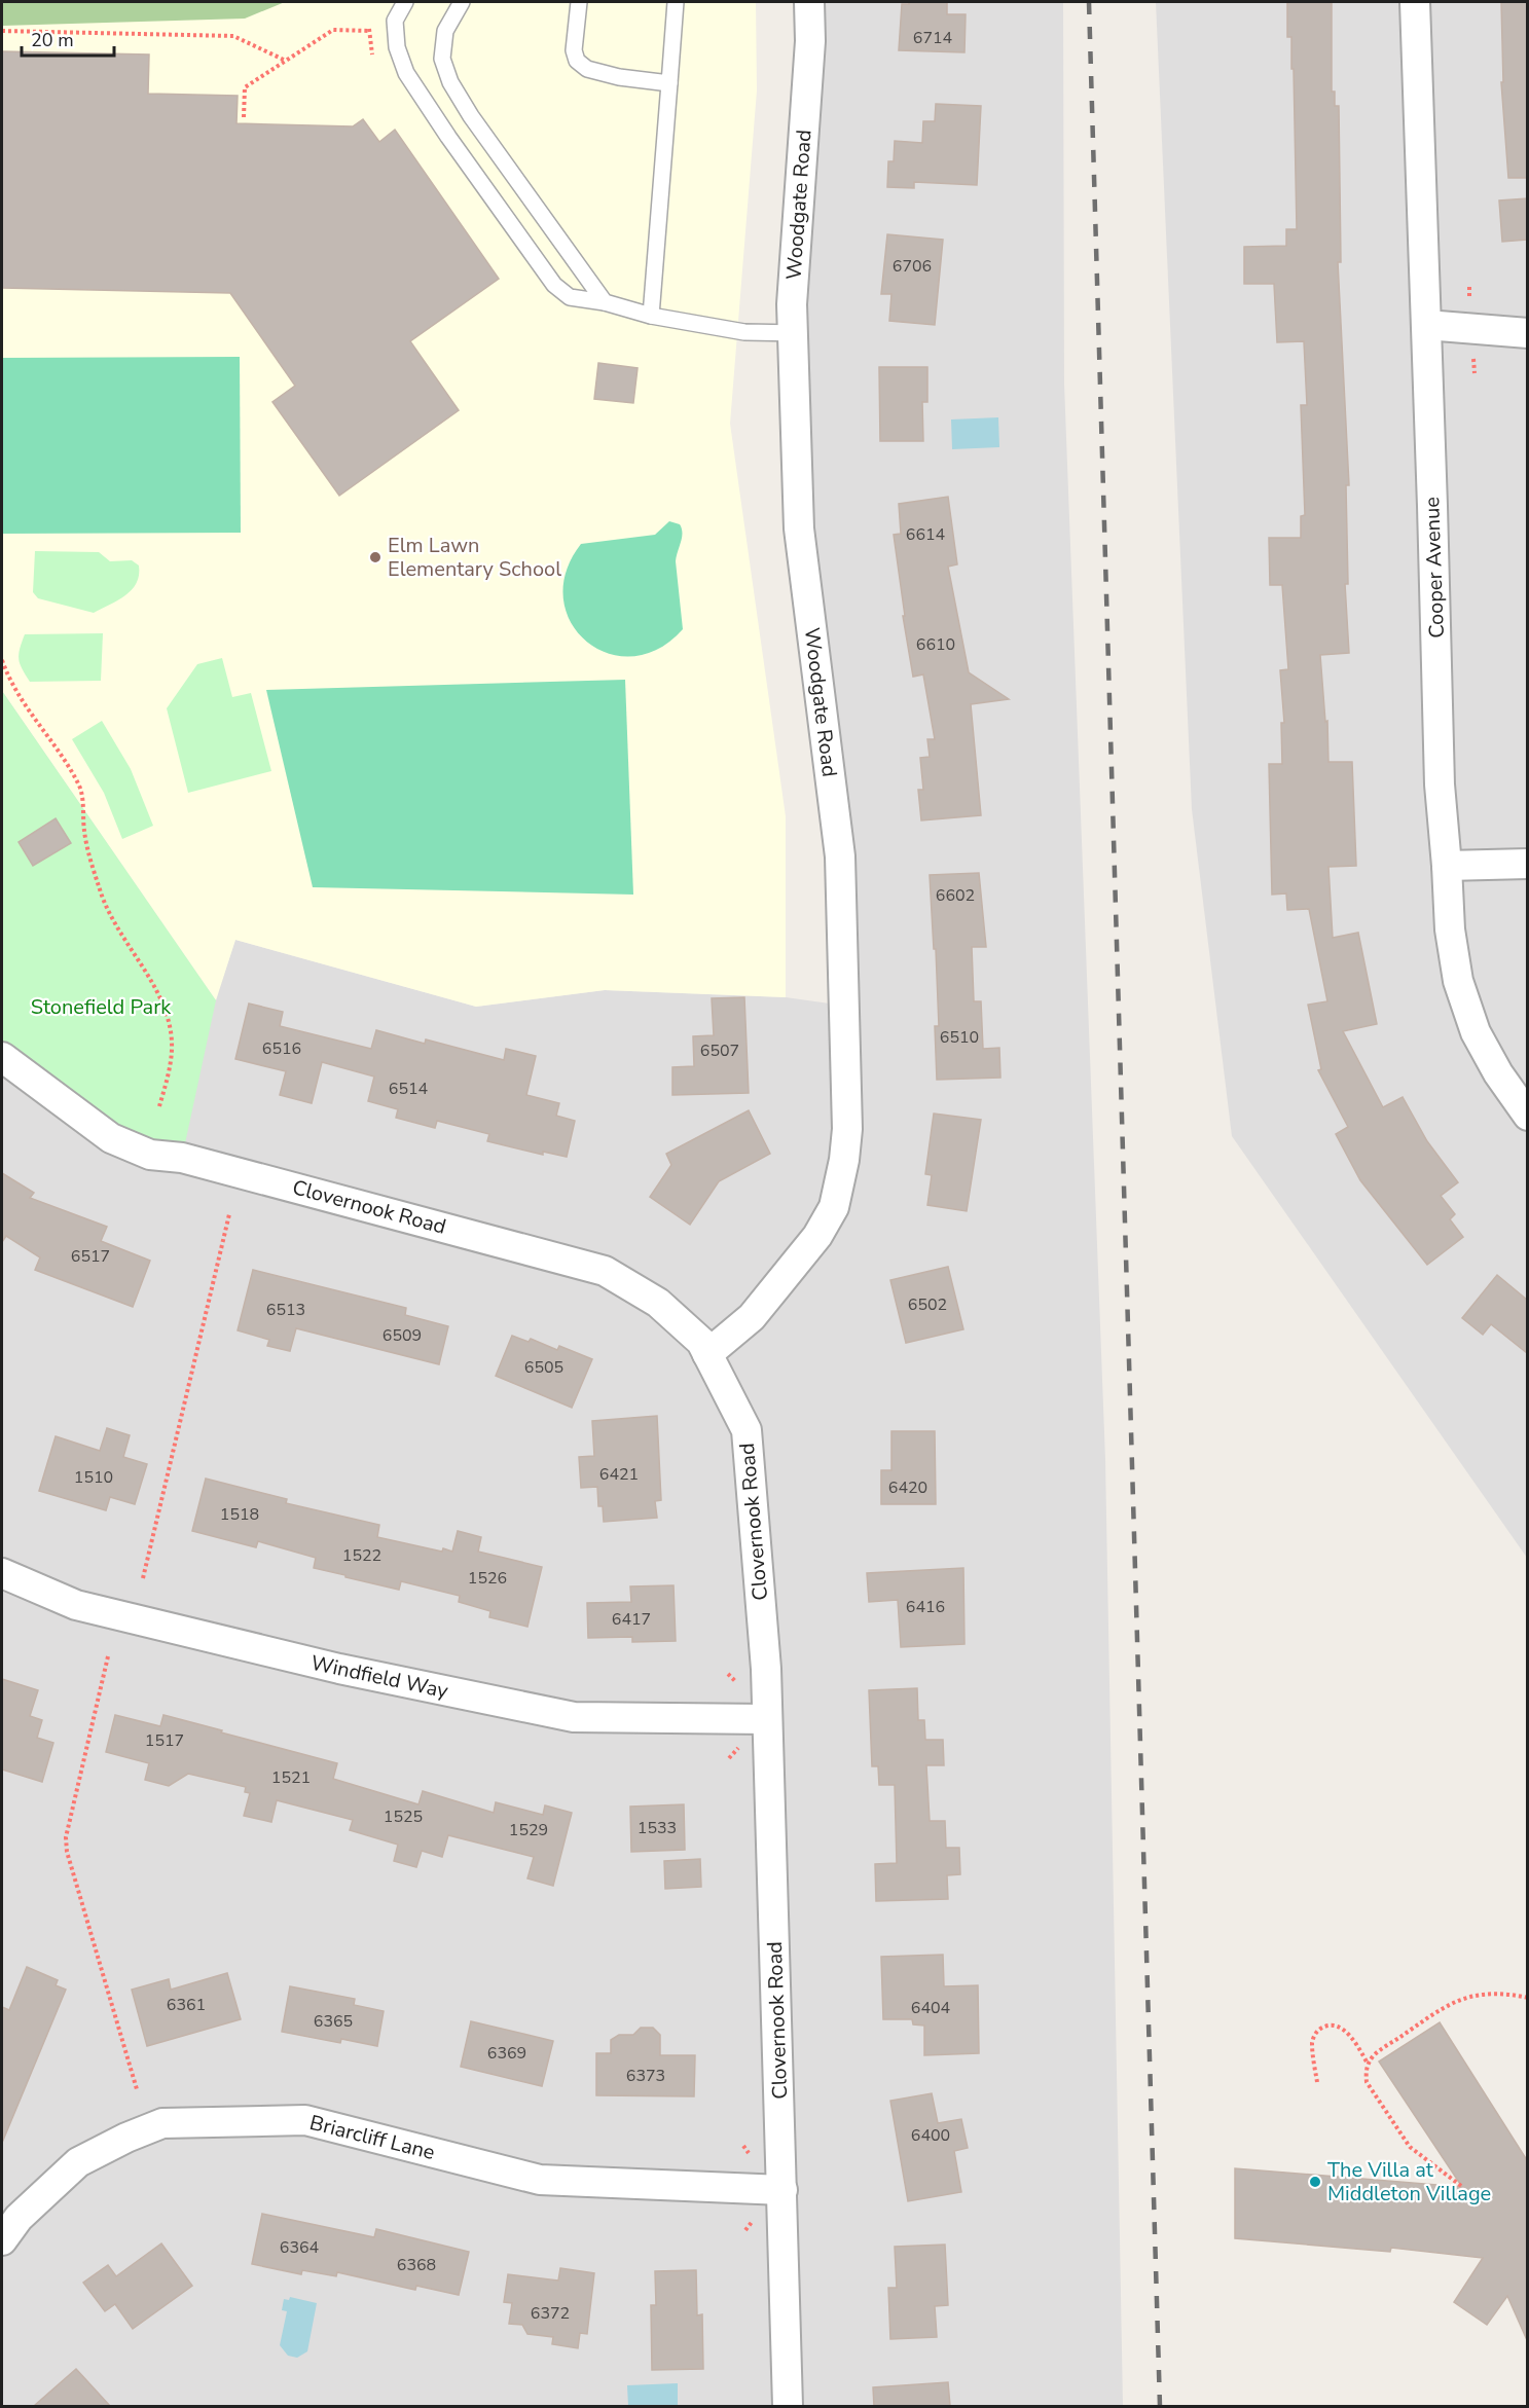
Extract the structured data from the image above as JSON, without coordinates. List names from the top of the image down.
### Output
{
  "streets": {
    "street": [
      "Woodgate Road",
      "Cooper Avenue",
      "Clovernook Road",
      "Windfield Way",
      "Briarcliff Lane"
    ]
  },
  "crossings": [
    ["Woodgate Road", "Clovernook Road"],
    ["Clovernook Road", "Windfield Way"],
    ["Clovernook Road", "Briarcliff Lane"]
  ],
  "parks": ["Stonefield Park"],
  "places": ["Elm Lawn Elementary School", "The Villa at Middleton Village"],
  "house_numbers": [
    "6714",
    "6706",
    "6614",
    "6610",
    "6602",
    "6510",
    "6516",
    "6507",
    "6514",
    "6517",
    "6502",
    "6513",
    "6509",
    "6505",
    "6421",
    "1510",
    "6420",
    "1518",
    "1522",
    "1526",
    "6416",
    "6417",
    "1517",
    "1521",
    "1525",
    "1533",
    "1529",
    "6361",
    "6404",
    "6365",
    "6369",
    "6373",
    "6400",
    "6364",
    "6368",
    "6372"
  ],
  "scale_bar": "20 m"
}
